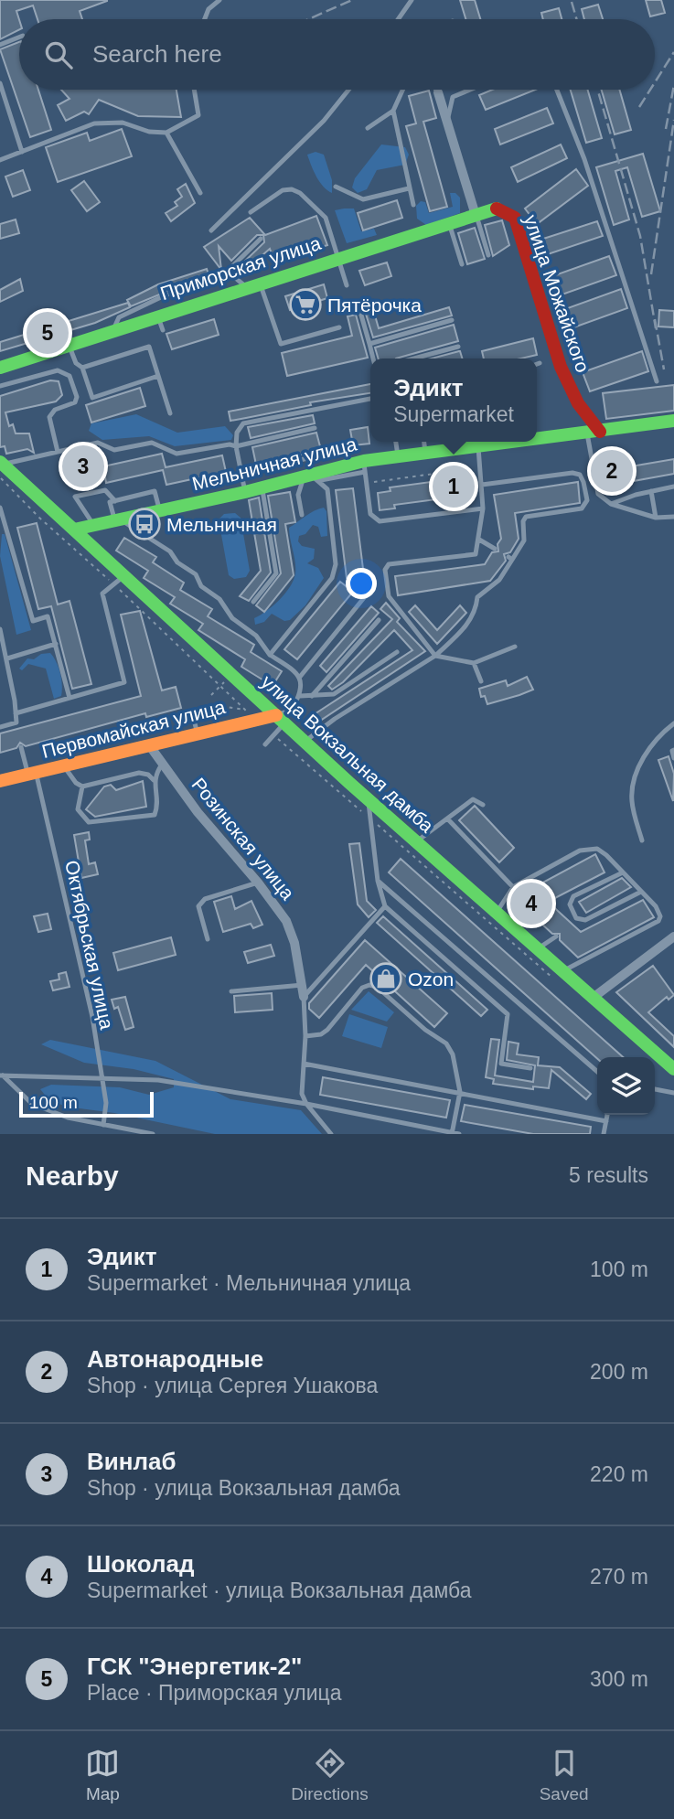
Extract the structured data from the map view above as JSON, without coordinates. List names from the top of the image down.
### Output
{
  "streets": {
    "main road": [
      "Приморская улица",
      "улица Можайского",
      "Мельничная улица",
      "Первомайская улица",
      "улица Вокзальная дамба"
    ],
    "street": ["Розинская улица"],
    "lane": ["Октябрьская улица"]
  },
  "crossings": [
    ["Приморская улица", "улица Можайского"],
    ["улица Можайского", "Мельничная улица"],
    ["Мельничная улица", "улица Вокзальная дамба"],
    ["Первомайская улица", "улица Вокзальная дамба"],
    ["Первомайская улица", "Розинская улица"],
    ["Первомайская улица", "Октябрьская улица"]
  ],
  "places": {
    "supermarket": ["Пятёрочка"],
    "bus stop": ["Мельничная"],
    "shop": ["Ozon"]
  },
  "scale_bar": "100 m",
  "page": {
    "search": "Search here",
    "pins": [
      "5",
      "3",
      "2",
      "1",
      "4"
    ],
    "popup": ["Эдикт", "Supermarket"],
    "scale": "100 m",
    "heading": ["Nearby", "5 results"],
    "list": [
      {
        "mark": "1",
        "name": "Эдикт",
        "note": "Supermarket · Мельничная улица",
        "value": "100 m"
      },
      {
        "mark": "2",
        "name": "Автонародные",
        "note": "Shop · улица Сергея Ушакова",
        "value": "200 m"
      },
      {
        "mark": "3",
        "name": "Винлаб",
        "note": "Shop · улица Вокзальная дамба",
        "value": "220 m"
      },
      {
        "mark": "4",
        "name": "Шоколад",
        "note": "Supermarket · улица Вокзальная дамба",
        "value": "270 m"
      },
      {
        "mark": "5",
        "name": "ГСК \"Энергетик-2\"",
        "note": "Place · Приморская улица",
        "value": "300 m"
      }
    ],
    "nav": ["Map", "Directions", "Saved"]
  }
}
